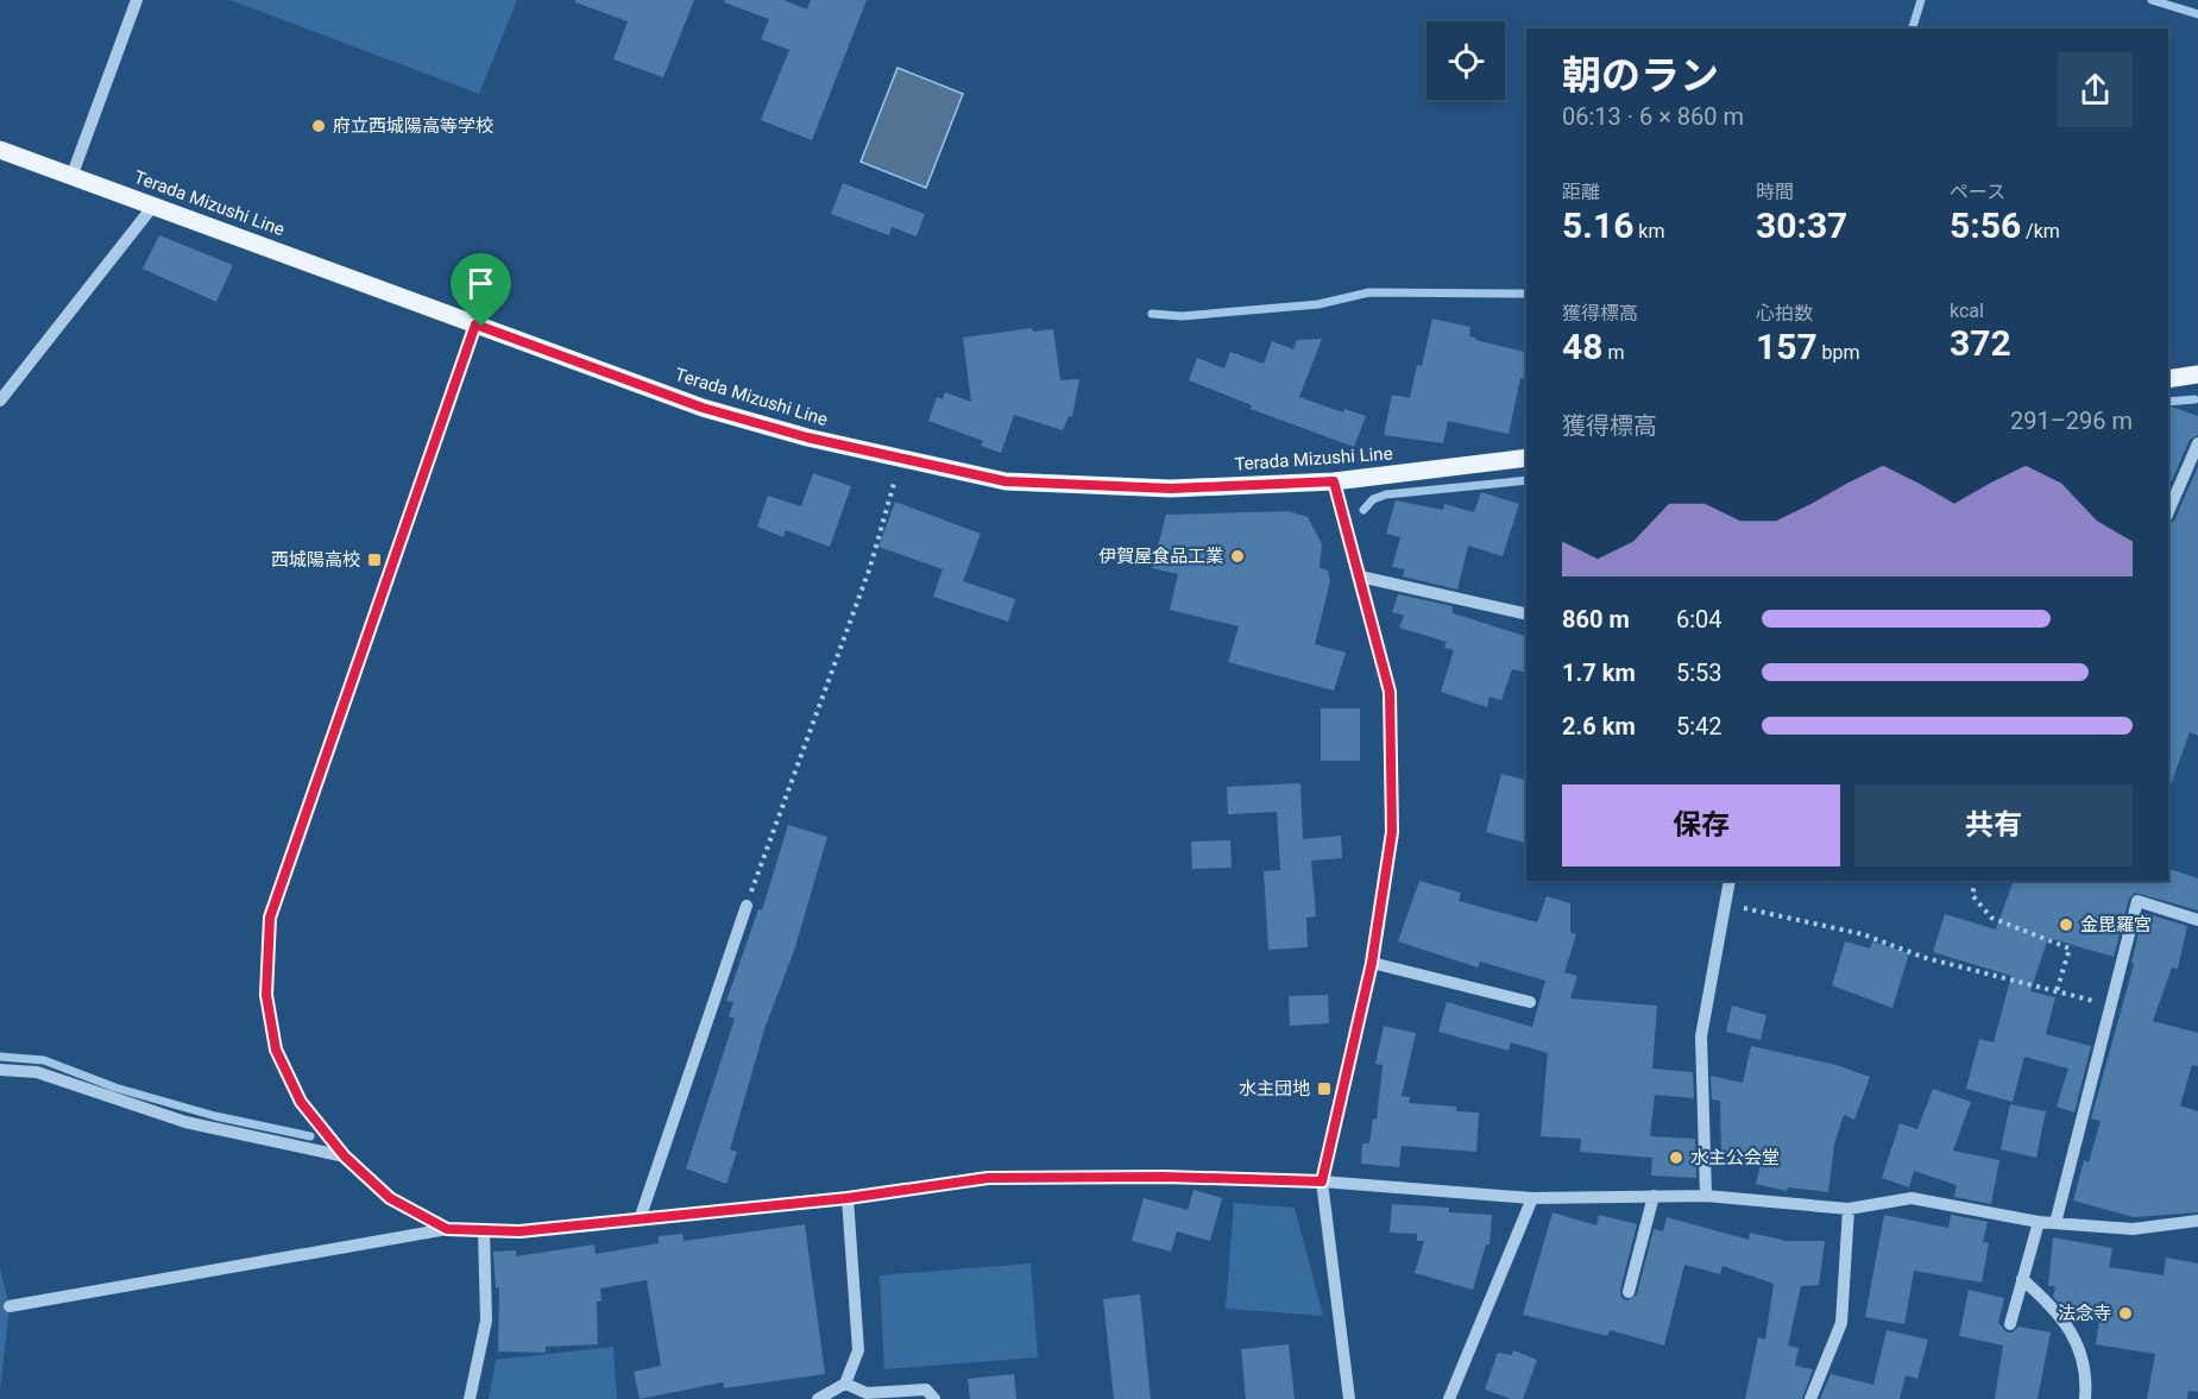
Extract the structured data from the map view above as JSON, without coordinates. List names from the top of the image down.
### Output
{
  "streets": {
    "main road": ["Terada Mizushi Line"]
  },
  "places": {
    "other": [
      "府立西城陽高等学校",
      "伊賀屋食品工業",
      "金毘羅宮",
      "水主公会堂",
      "法念寺"
    ],
    "transit": ["西城陽高校", "水主団地"]
  },
  "page": {
    "heading": ["朝のラン", "06:13 · 6 × 860 m"],
    "stats": [
      ["距離", "5.16 km"],
      ["時間", "30:37"],
      ["ペース", "5:56 /km"],
      ["獲得標高", "48 m"],
      ["心拍数", "157 bpm"],
      ["kcal", "372"]
    ],
    "chart": ["獲得標高", "291–296 m"],
    "list": [
      {
        "name": "860 m",
        "note": "6:04"
      },
      {
        "name": "1.7 km",
        "note": "5:53"
      },
      {
        "name": "2.6 km",
        "note": "5:42"
      }
    ],
    "buttons": ["保存", "共有"]
  }
}
